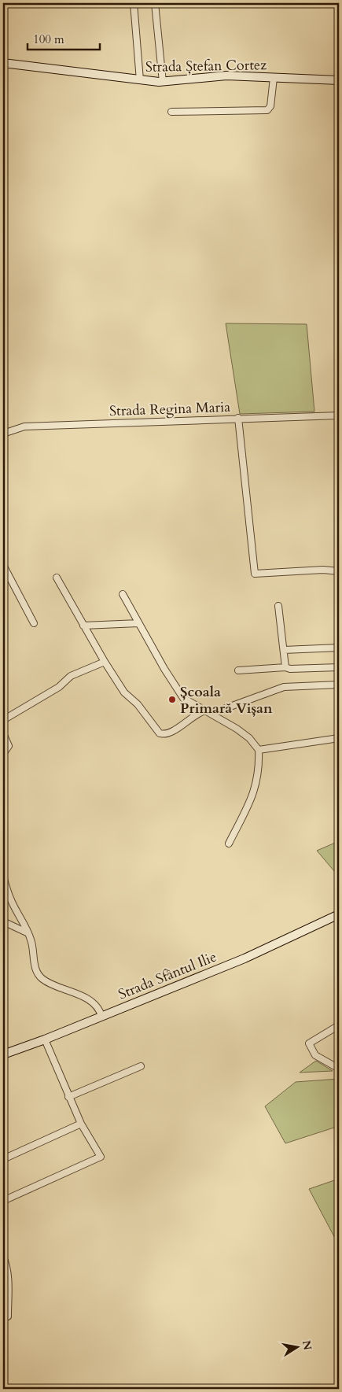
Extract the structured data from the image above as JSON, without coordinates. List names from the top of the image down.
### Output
{
  "streets": {
    "street": ["Strada Ștefan Cortez", "Strada Regina Maria", "Strada Sfântul Ilie"]
  },
  "places": ["Școala Primară Vișan"],
  "scale_bar": "100 m",
  "north": "right"
}
